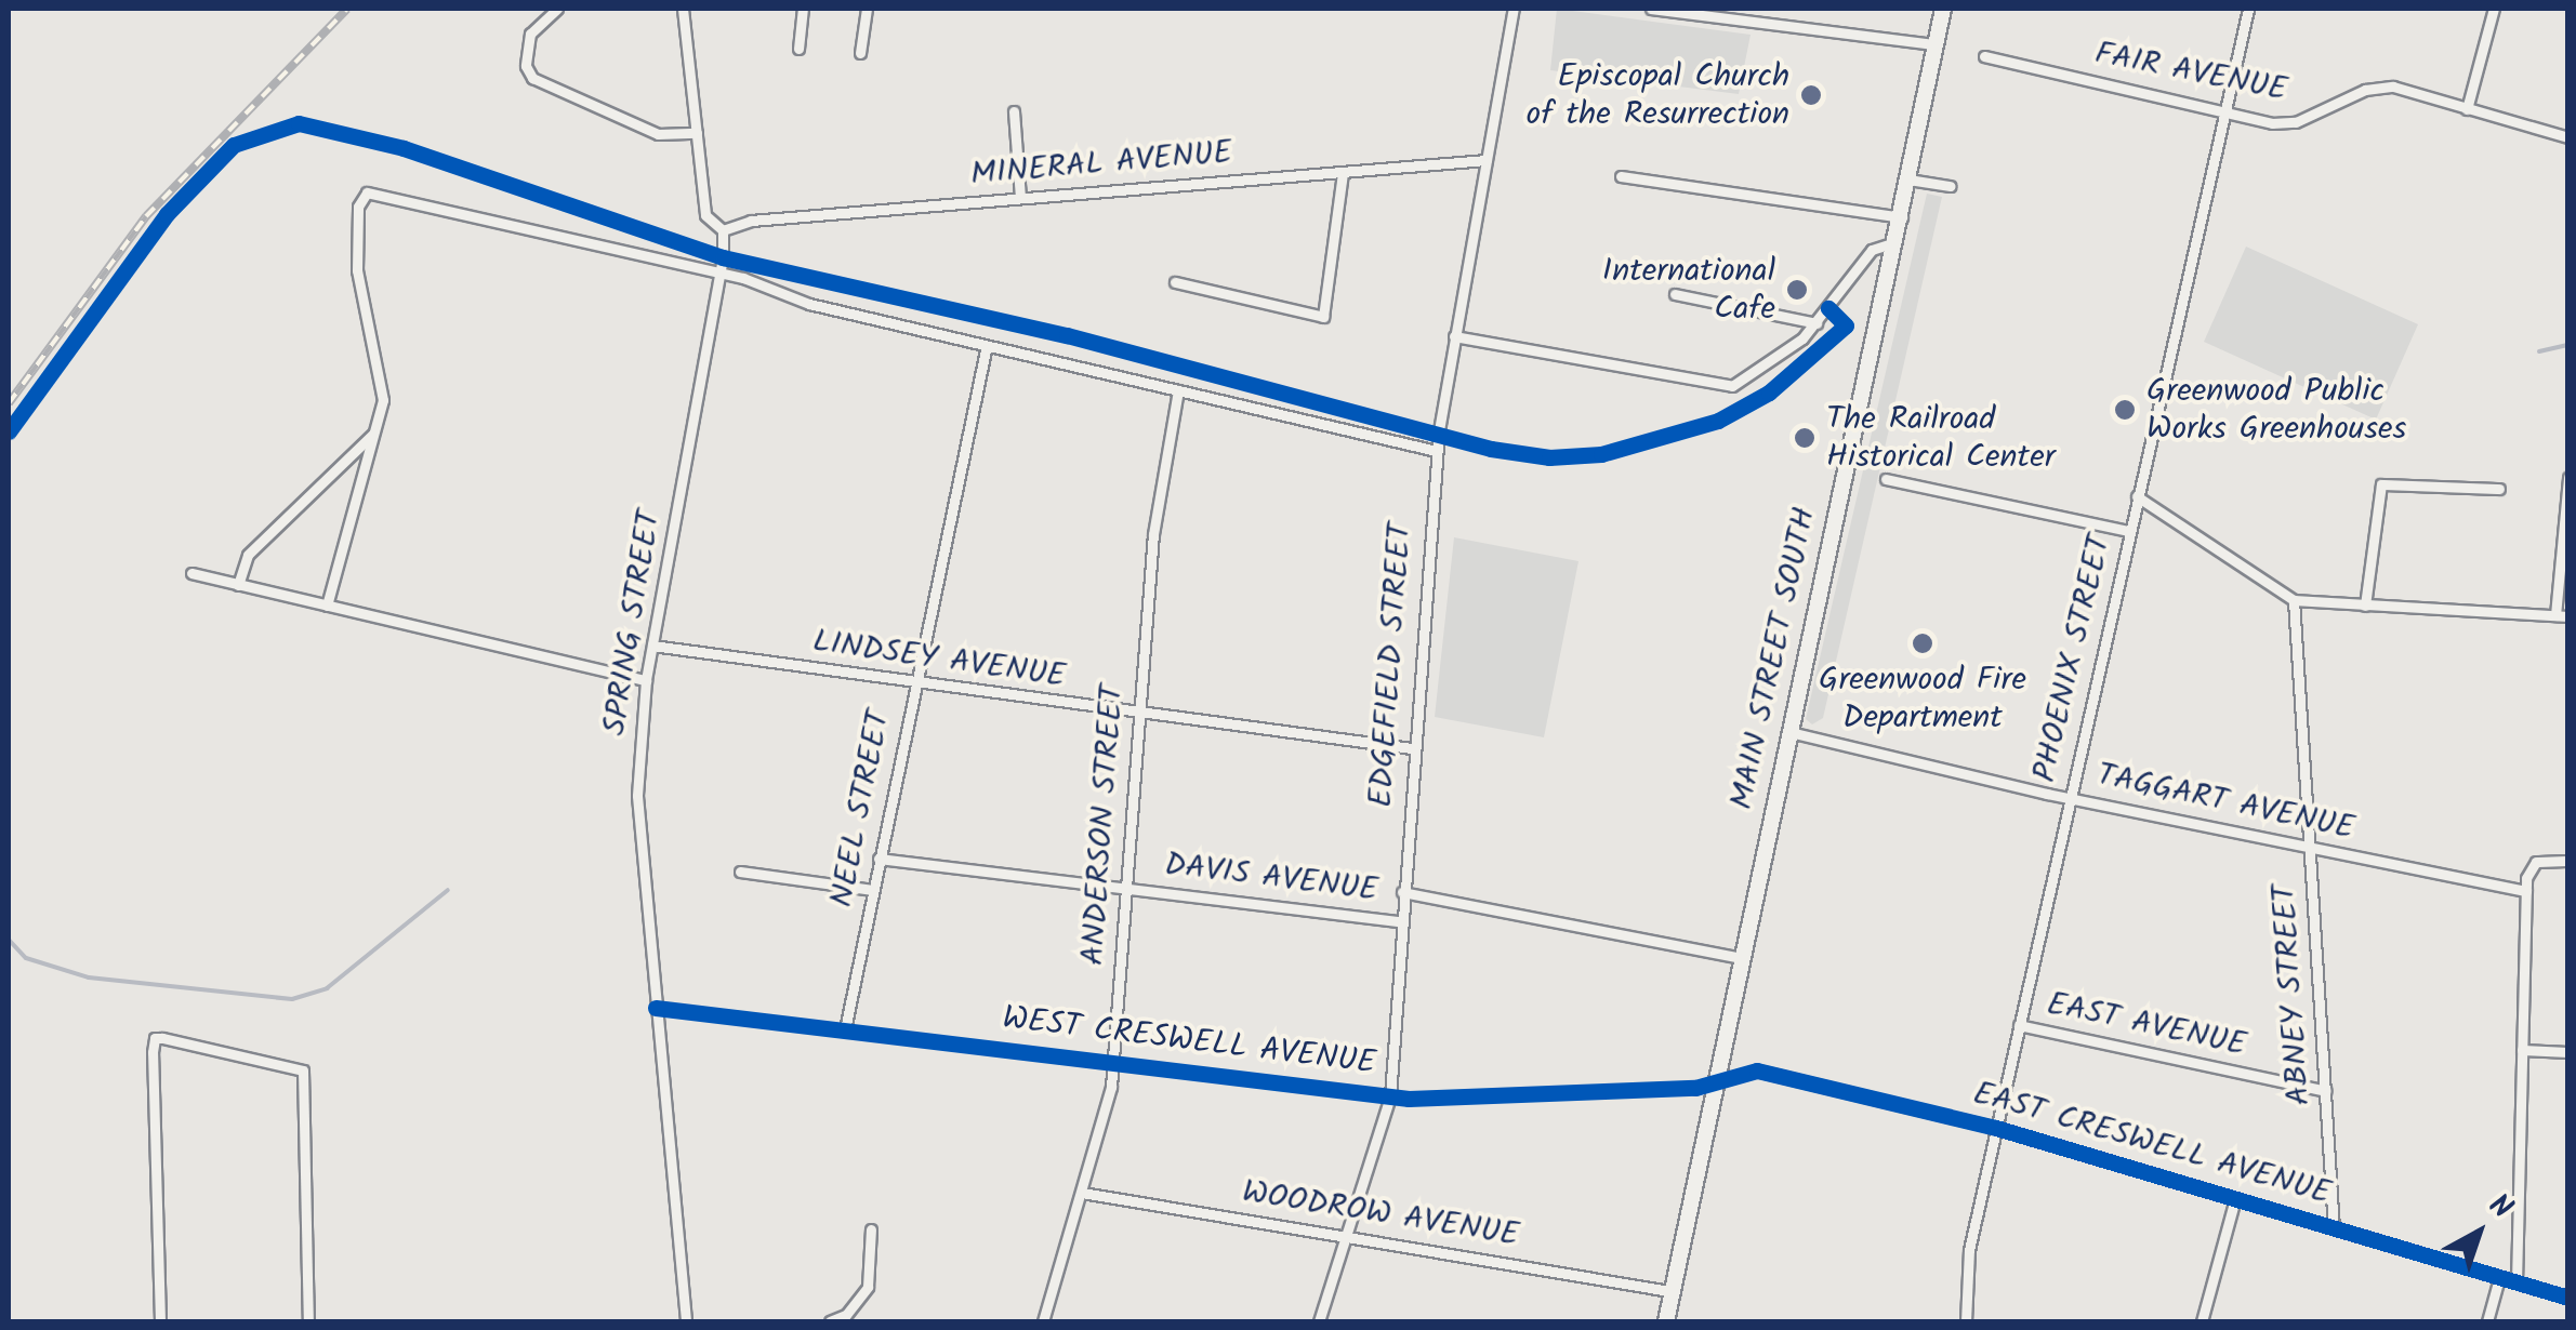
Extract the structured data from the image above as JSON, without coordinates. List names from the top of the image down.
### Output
{
  "streets": {
    "main road": ["MAIN STREET SOUTH"],
    "street": [
      "FAIR AVENUE",
      "MINERAL AVENUE",
      "SPRING STREET",
      "PHOENIX STREET",
      "LINDSEY AVENUE",
      "EDGEFIELD STREET",
      "TAGGART AVENUE",
      "NEEL STREET",
      "ANDERSON STREET",
      "DAVIS AVENUE",
      "ABNEY STREET",
      "EAST AVENUE",
      "WEST CRESWELL AVENUE",
      "EAST CRESWELL AVENUE",
      "WOODROW AVENUE"
    ]
  },
  "crossings": [
    ["FAIR AVENUE", "PHOENIX STREET"],
    ["MINERAL AVENUE", "SPRING STREET"],
    ["MINERAL AVENUE", "EDGEFIELD STREET"],
    ["SPRING STREET", "LINDSEY AVENUE"],
    ["SPRING STREET", "WEST CRESWELL AVENUE"],
    ["MAIN STREET SOUTH", "TAGGART AVENUE"],
    ["MAIN STREET SOUTH", "DAVIS AVENUE"],
    ["MAIN STREET SOUTH", "WEST CRESWELL AVENUE"],
    ["MAIN STREET SOUTH", "EAST CRESWELL AVENUE"],
    ["MAIN STREET SOUTH", "WOODROW AVENUE"],
    ["PHOENIX STREET", "TAGGART AVENUE"],
    ["PHOENIX STREET", "EAST AVENUE"],
    ["PHOENIX STREET", "EAST CRESWELL AVENUE"],
    ["LINDSEY AVENUE", "EDGEFIELD STREET"],
    ["LINDSEY AVENUE", "NEEL STREET"],
    ["LINDSEY AVENUE", "ANDERSON STREET"],
    ["EDGEFIELD STREET", "DAVIS AVENUE"],
    ["EDGEFIELD STREET", "WEST CRESWELL AVENUE"],
    ["EDGEFIELD STREET", "WOODROW AVENUE"],
    ["TAGGART AVENUE", "ABNEY STREET"],
    ["NEEL STREET", "DAVIS AVENUE"],
    ["NEEL STREET", "WEST CRESWELL AVENUE"],
    ["ANDERSON STREET", "DAVIS AVENUE"],
    ["ANDERSON STREET", "WEST CRESWELL AVENUE"],
    ["ANDERSON STREET", "WOODROW AVENUE"],
    ["ABNEY STREET", "EAST AVENUE"],
    ["ABNEY STREET", "EAST CRESWELL AVENUE"],
    ["WEST CRESWELL AVENUE", "EAST CRESWELL AVENUE"]
  ],
  "places": [
    "Episcopal Church of the Resurrection",
    "International Cafe",
    "Greenwood Public Works Greenhouses",
    "The Railroad Historical Center",
    "Greenwood Fire Department"
  ],
  "north": "top right"
}
